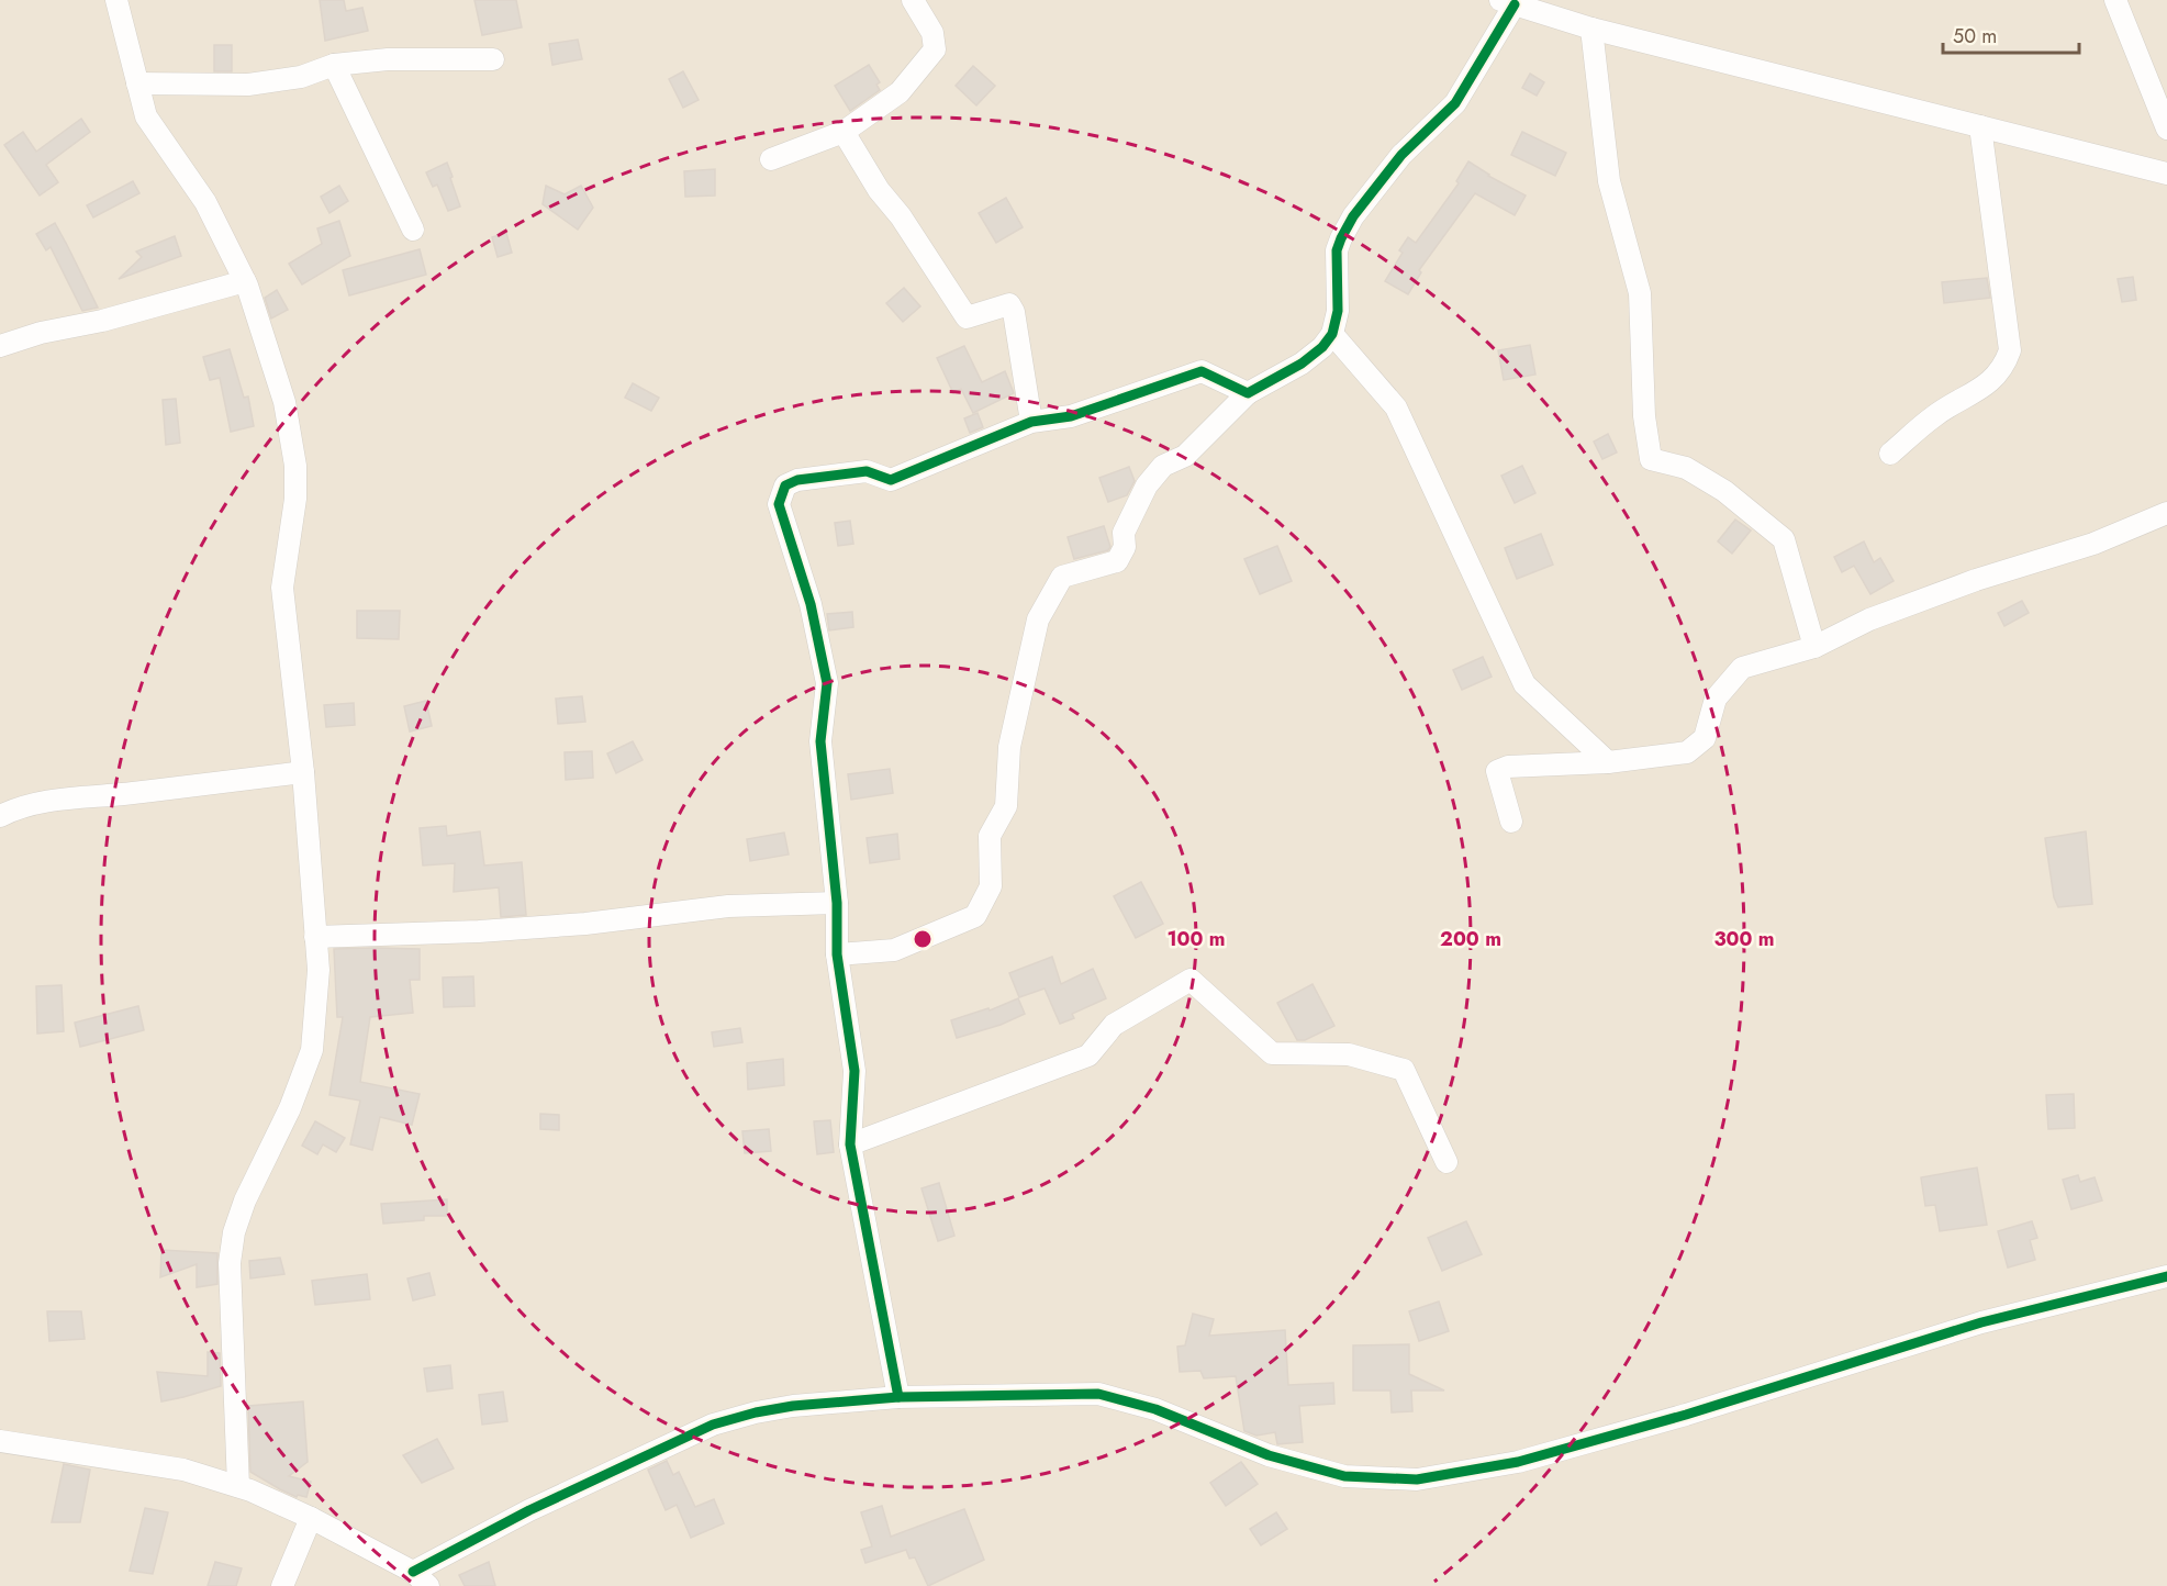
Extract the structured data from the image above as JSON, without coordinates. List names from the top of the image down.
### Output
{
  "scale_bar": "50 m",
  "rings": ["100 m", "200 m", "300 m"]
}
